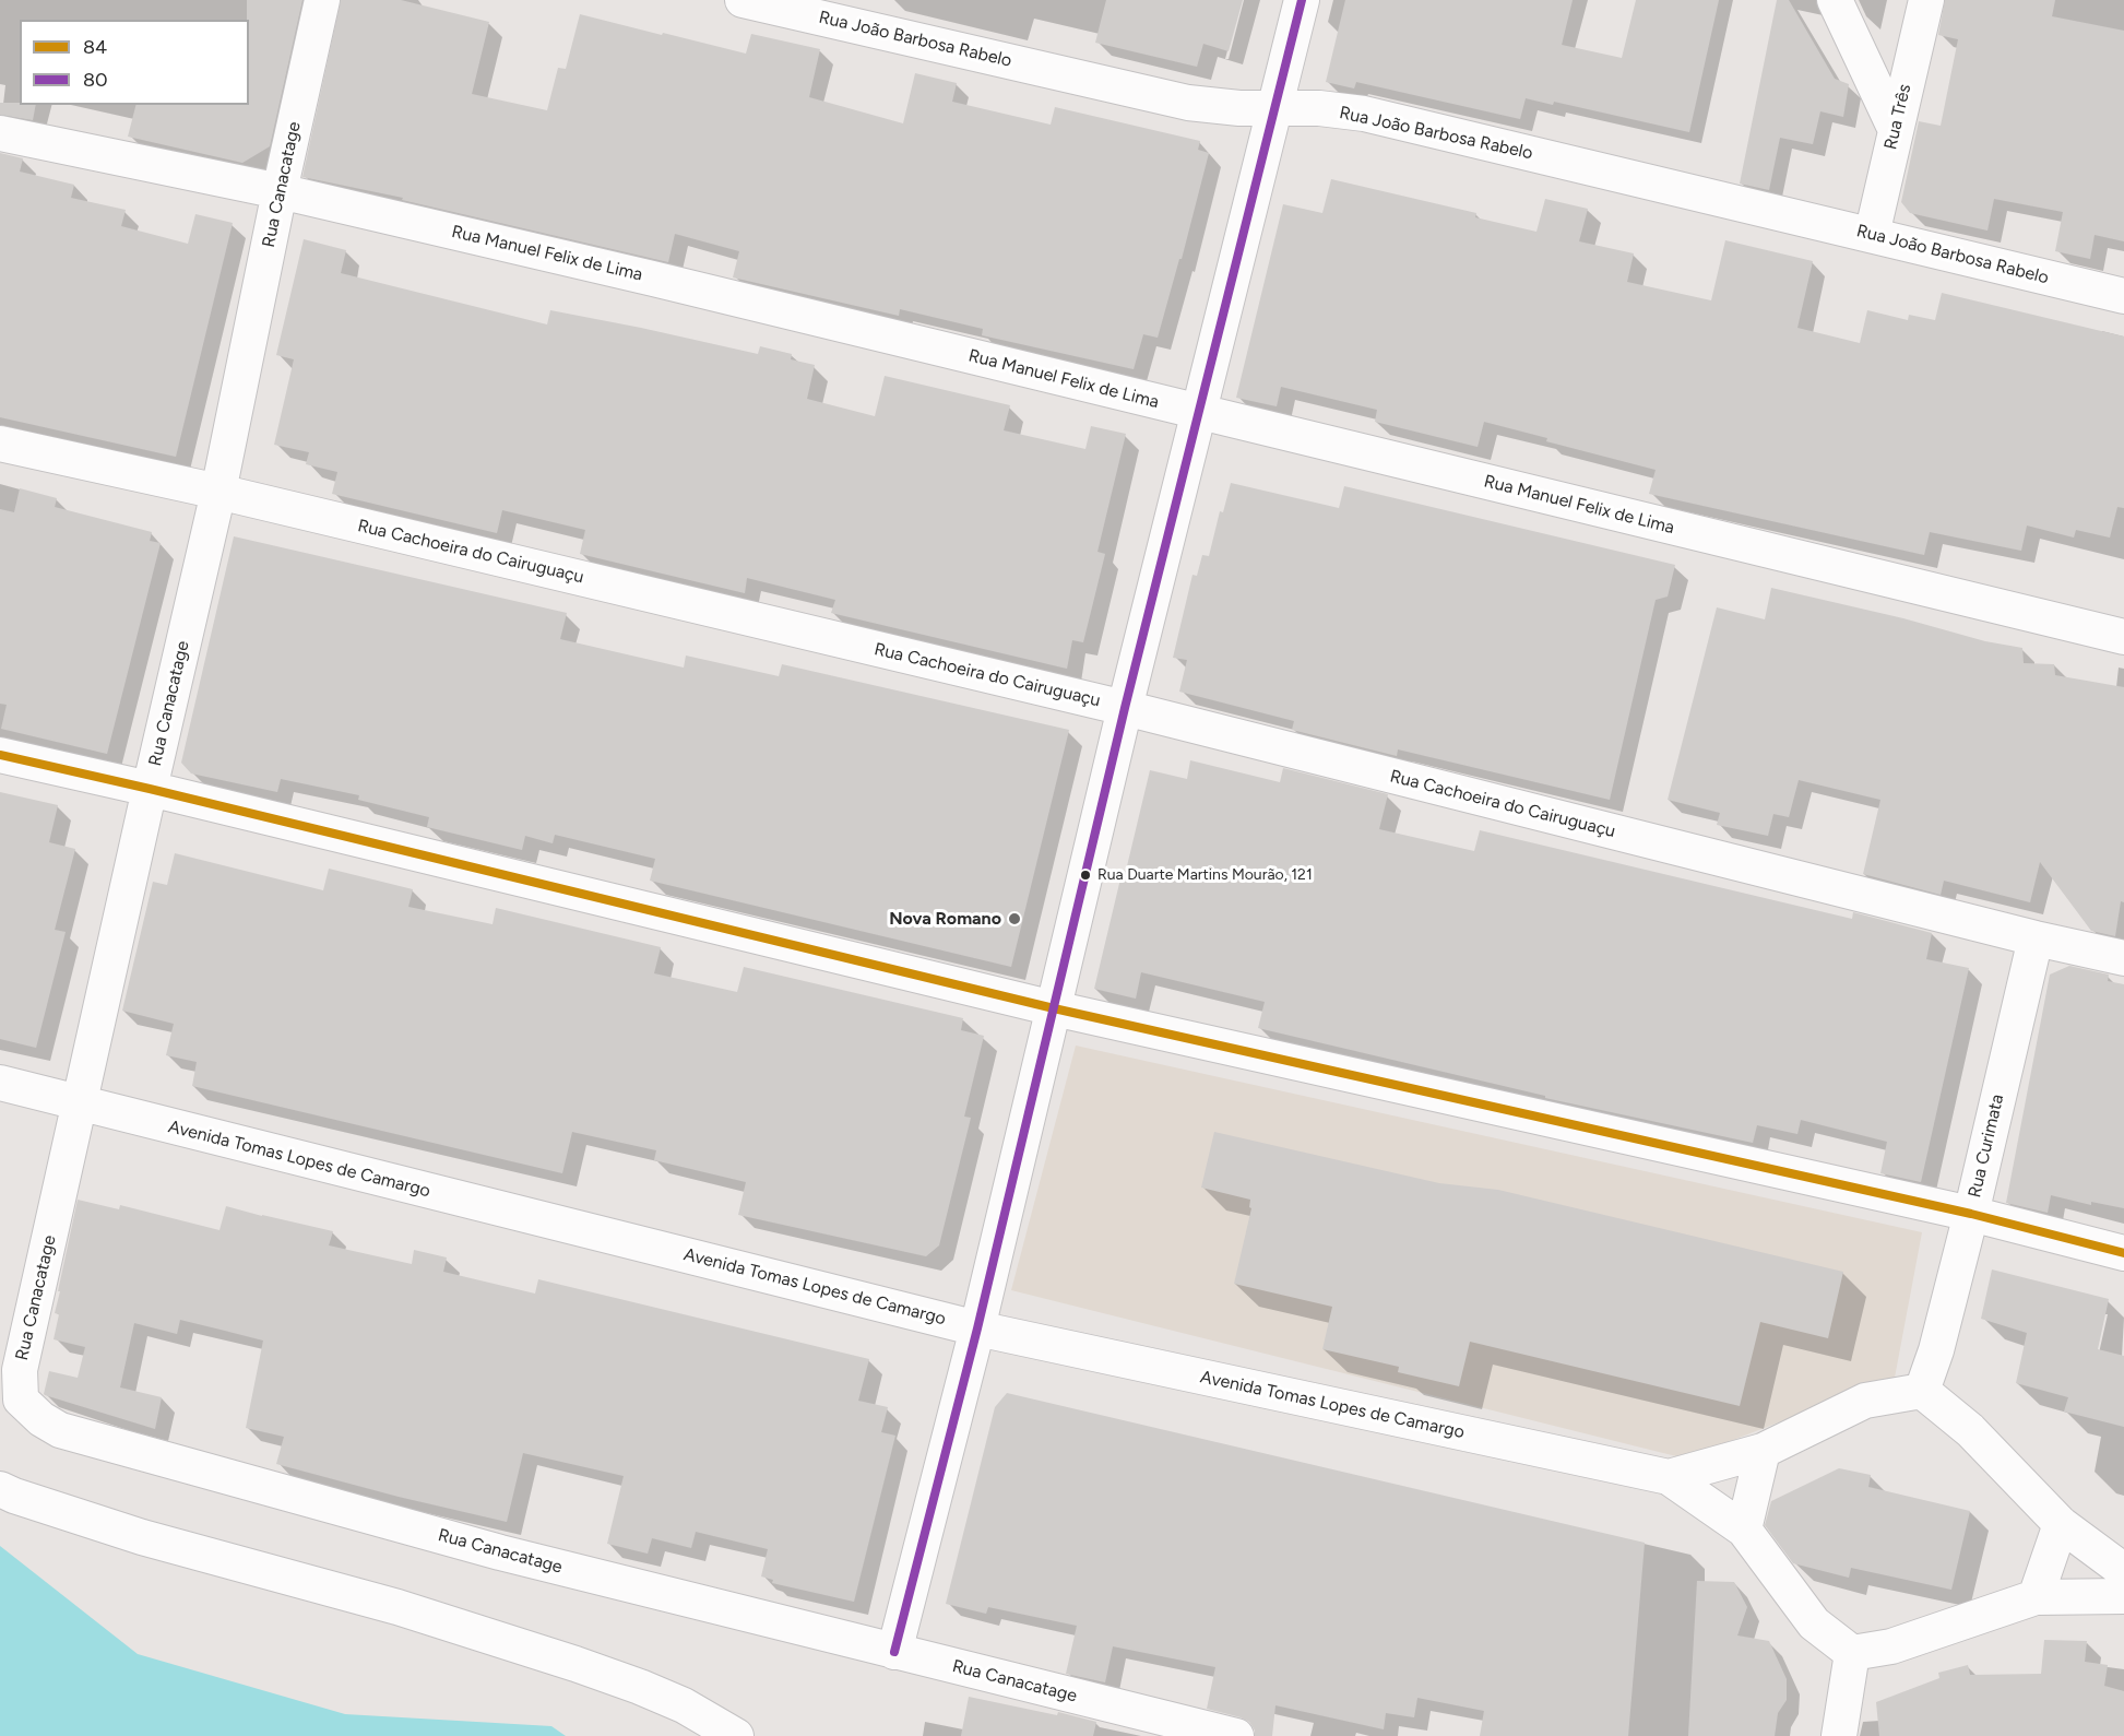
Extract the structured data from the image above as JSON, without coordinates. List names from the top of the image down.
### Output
{
  "streets": {
    "street": [
      "Rua João Barbosa Rabelo",
      "Rua Três",
      "Rua Canacatage",
      "Rua Manuel Felix de Lima",
      "Rua Cachoeira do Cairuguaçu",
      "Rua Curimata",
      "Avenida Tomas Lopes de Camargo"
    ]
  },
  "crossings": [
    ["Rua João Barbosa Rabelo", "Rua Três"],
    ["Rua Canacatage", "Rua Manuel Felix de Lima"],
    ["Rua Canacatage", "Rua Cachoeira do Cairuguaçu"],
    ["Rua Canacatage", "Avenida Tomas Lopes de Camargo"],
    ["Rua Cachoeira do Cairuguaçu", "Rua Curimata"],
    ["Rua Curimata", "Avenida Tomas Lopes de Camargo"]
  ],
  "places": ["Rua Duarte Martins Mourão, 121", "Nova Romano"],
  "lines": ["transit line 80", "transit line 84"],
  "legend": ["84", "80"]
}
